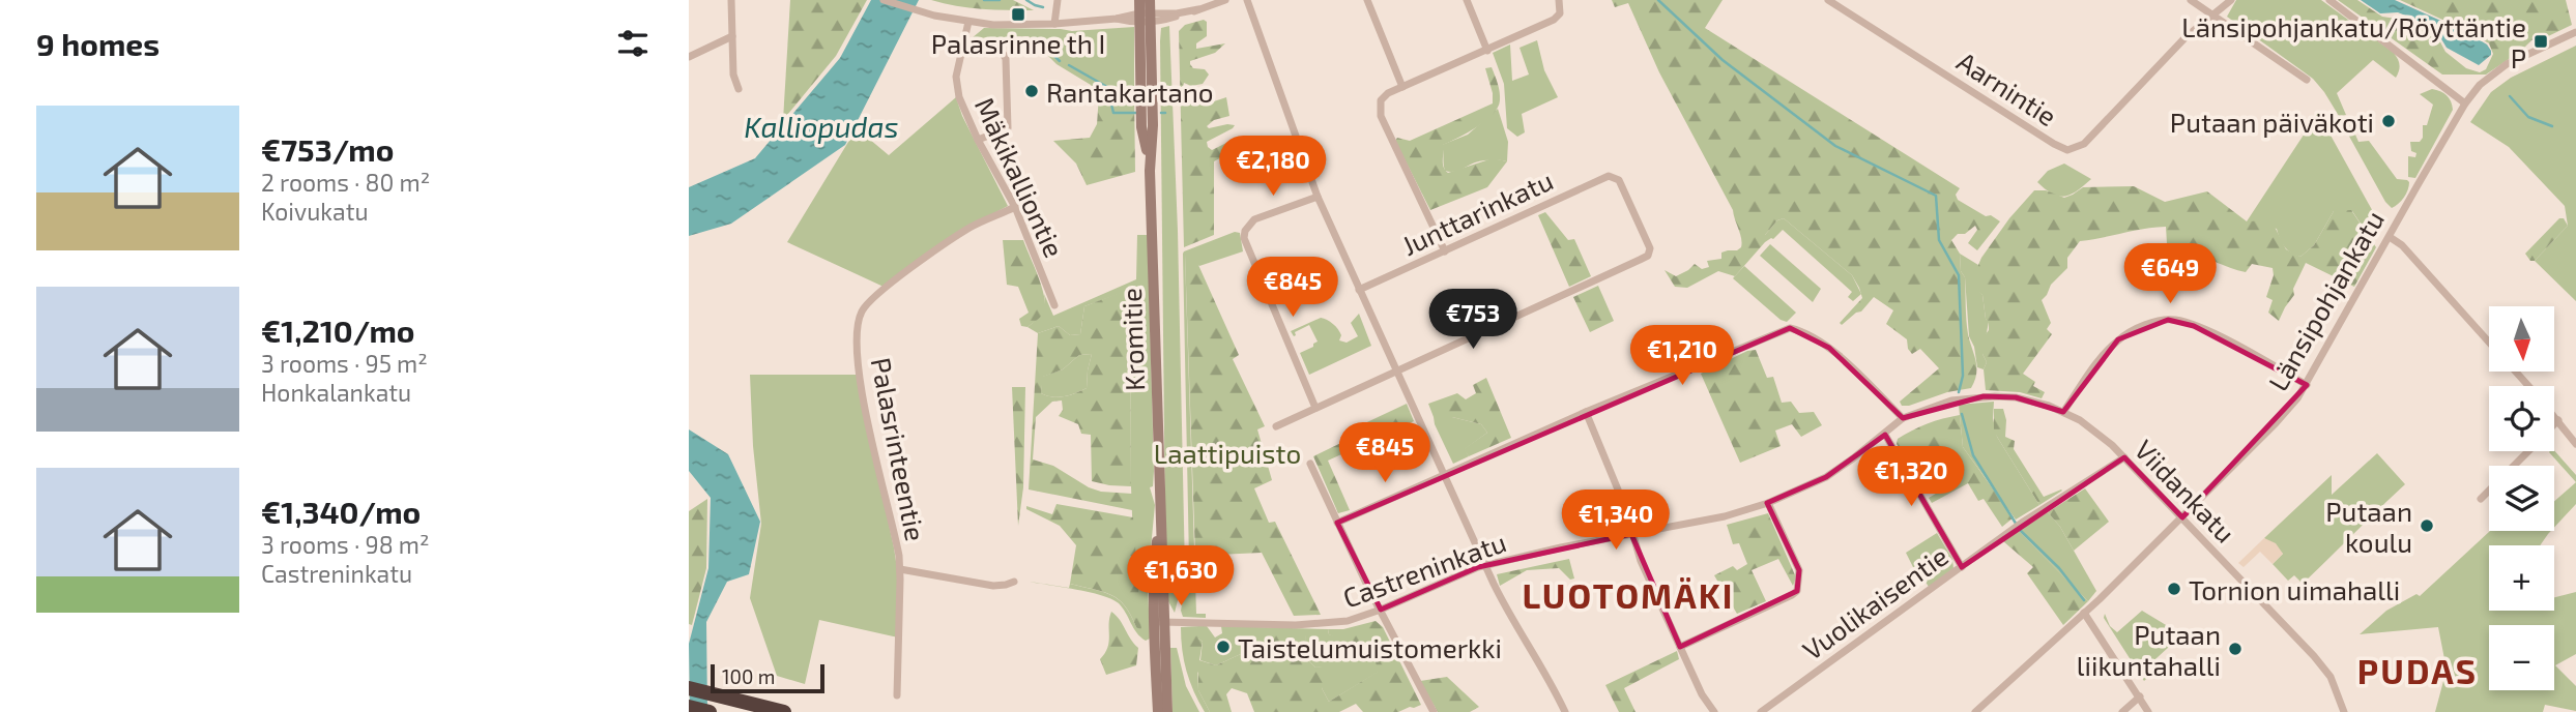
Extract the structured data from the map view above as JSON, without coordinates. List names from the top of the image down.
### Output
{
  "streets": {
    "main road": ["Kromitie"],
    "street": [
      "Aarnintie",
      "Mäkikalliontie",
      "Junttarinkatu",
      "Länsipohjankatu",
      "Palasrinteentie",
      "Viidankatu",
      "Castreninkatu",
      "Vuolikaisentie"
    ]
  },
  "crossings": [
    ["Mäkikalliontie", "Palasrinteentie"],
    ["Länsipohjankatu", "Viidankatu"],
    ["Kromitie", "Castreninkatu"],
    ["Viidankatu", "Castreninkatu"],
    ["Viidankatu", "Vuolikaisentie"]
  ],
  "districts": ["LUOTOMÄKI", "PUDAS"],
  "water": ["Kalliopudas"],
  "parks": ["Laattipuisto"],
  "places": {
    "transit": ["Palasrinne th I", "Länsipohjankatu/Röyttäntie P"],
    "other": [
      "Rantakartano",
      "Putaan päiväkoti",
      "Putaan koulu",
      "Tornion uimahalli",
      "Taistelumuistomerkki",
      "Putaan liikuntahalli"
    ]
  },
  "scale_bar": "100 m",
  "north": "bottom",
  "page": {
    "heading": "9 homes",
    "list": [
      {
        "name": "€753/mo",
        "note": "2 rooms · 80 m² · Koivukatu"
      },
      {
        "name": "€1,210/mo",
        "note": "3 rooms · 95 m² · Honkalankatu"
      },
      {
        "name": "€1,340/mo",
        "note": "3 rooms · 98 m² · Castreninkatu"
      }
    ],
    "price": [
      "€2,180",
      "€649",
      "€845",
      "€753",
      "€1,210",
      "€845",
      "€1,320",
      "€1,340",
      "€1,630"
    ],
    "map_buttons": ["+", "−"],
    "scale": "100 m"
  }
}
